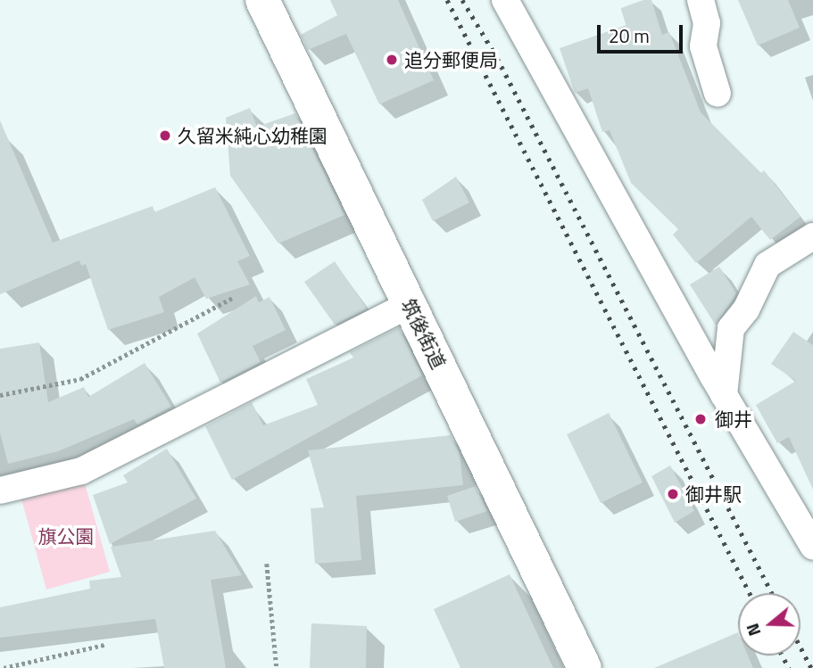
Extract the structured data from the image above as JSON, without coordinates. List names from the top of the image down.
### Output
{
  "streets": {
    "street": ["筑後街道"]
  },
  "parks": ["旗公園"],
  "places": [
    "追分郵便局",
    "久留米純心幼稚園",
    "御井",
    "御井駅"
  ],
  "scale_bar": "20 m",
  "north": "left"
}
